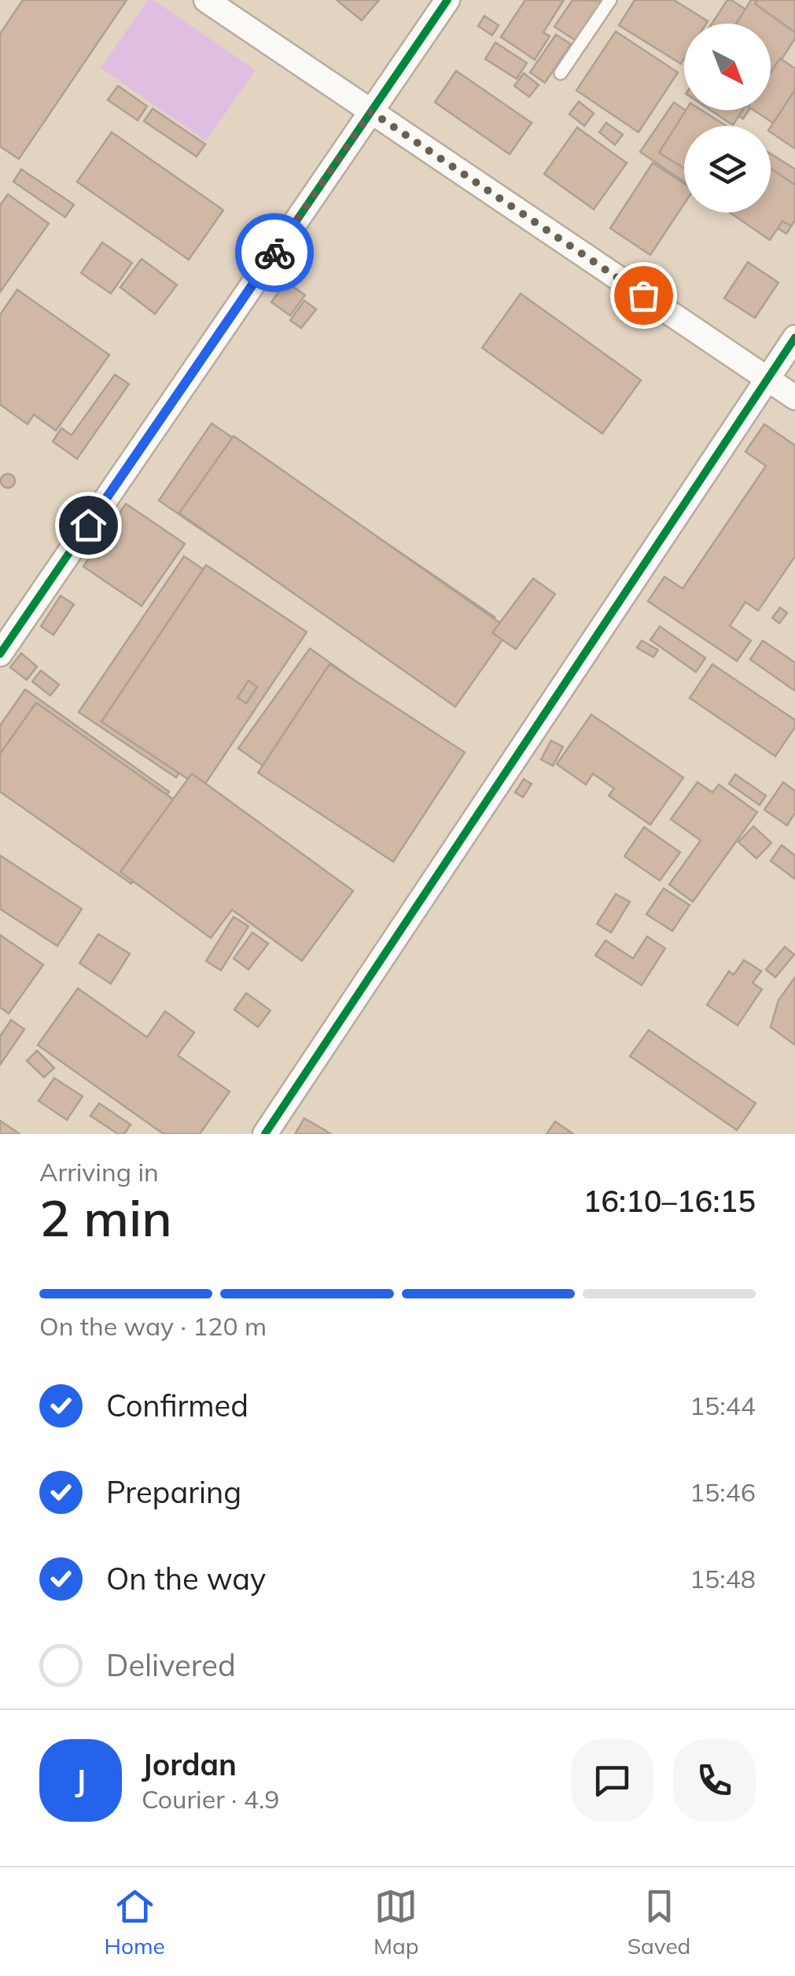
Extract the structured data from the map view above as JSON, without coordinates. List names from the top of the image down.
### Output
{
  "north": "bottom right",
  "page": {
    "heading": ["2 min", "Arriving in", "16:10–16:15"],
    "panel": ["Jordan", "Courier · 4.9"],
    "bar": "On the way · 120 m",
    "list": [
      ["Confirmed", "15:44"],
      ["Preparing", "15:46"],
      ["On the way", "15:48"],
      "Delivered"
    ],
    "round": "J",
    "tabs": ["Home", "Map", "Saved"]
  }
}
